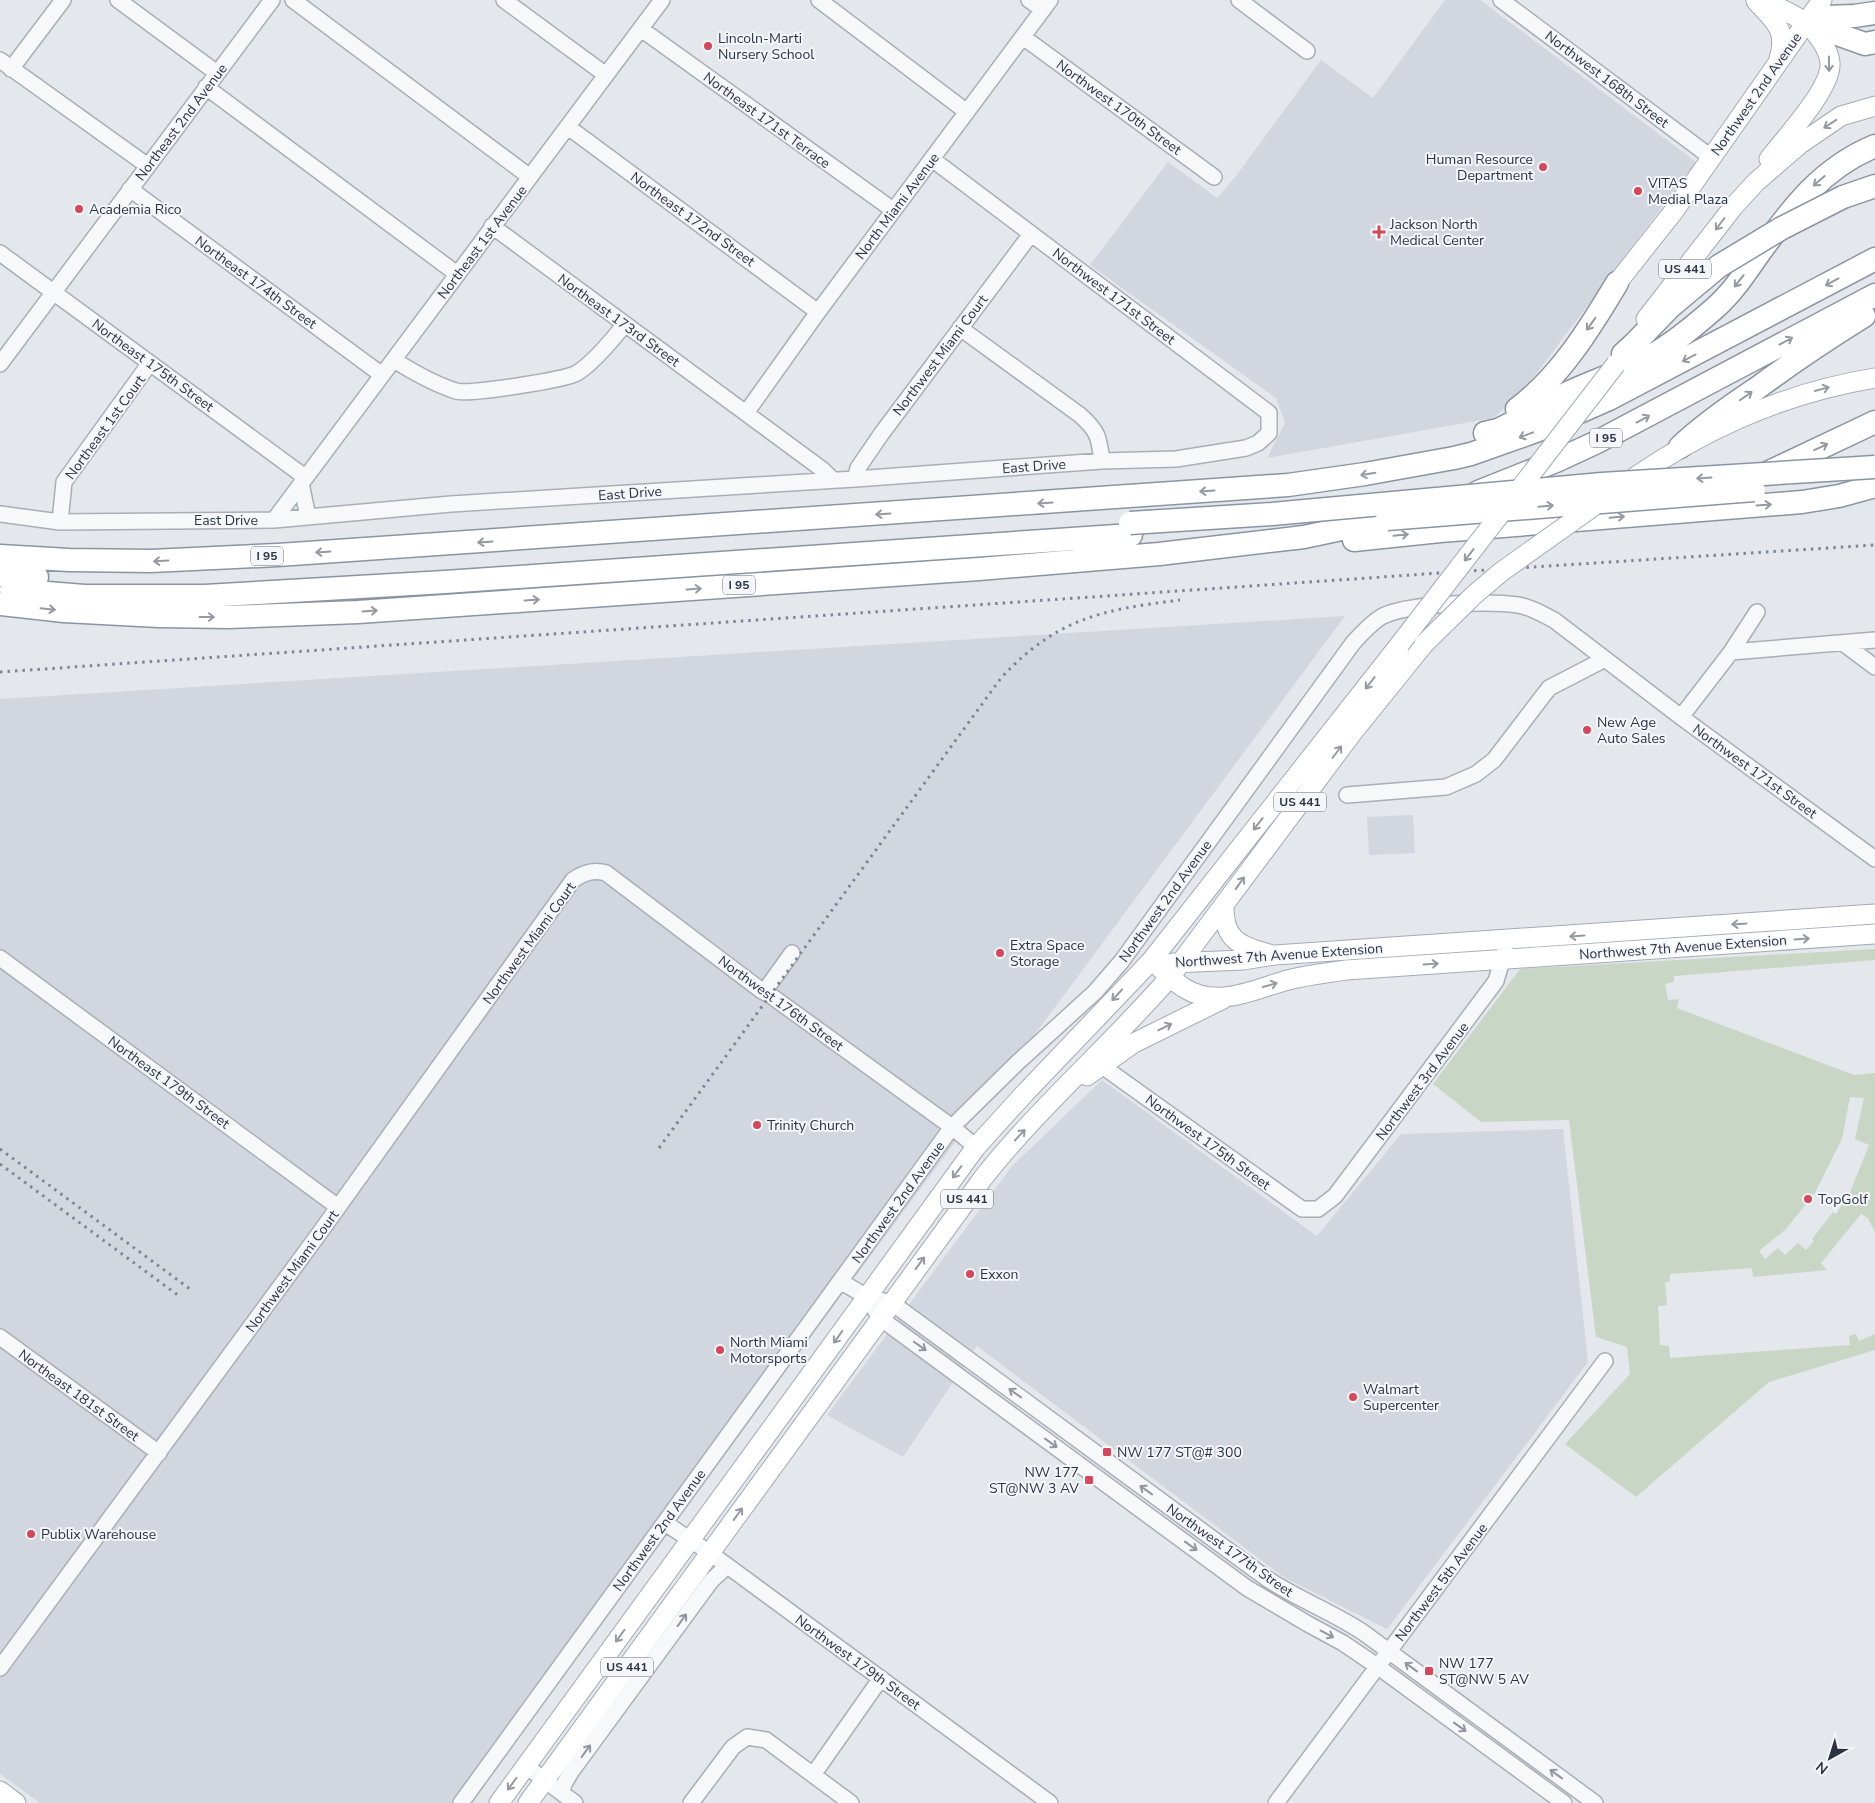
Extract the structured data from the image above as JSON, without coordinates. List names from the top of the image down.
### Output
{
  "streets": {
    "highway": ["I 95"],
    "main road": ["Northwest 2nd Avenue", "US 441", "Northwest 7th Avenue Extension"],
    "street": [
      "Northwest 168th Street",
      "Northwest 170th Street",
      "Northeast 171st Terrace",
      "Northeast 2nd Avenue",
      "North Miami Avenue",
      "Northeast 172nd Street",
      "Northeast 1st Avenue",
      "Northeast 174th Street",
      "Northwest 171st Street",
      "Northeast 173rd Street",
      "Northwest Miami Court",
      "Northeast 175th Street",
      "Northeast 1st Court",
      "East Drive",
      "Northwest 176th Street",
      "Northwest 3rd Avenue",
      "Northeast 179th Street",
      "Northwest 175th Street",
      "Northeast 181st Street",
      "Northwest 177th Street",
      "Northwest 5th Avenue",
      "Northwest 179th Street"
    ]
  },
  "crossings": [
    ["Northwest 168th Street", "Northwest 2nd Avenue"],
    ["Northwest 2nd Avenue", "US 441"],
    ["Northwest 2nd Avenue", "Northwest 171st Street"],
    ["Northwest 2nd Avenue", "Northwest 7th Avenue Extension"],
    ["Northwest 2nd Avenue", "Northwest 176th Street"],
    ["Northwest 2nd Avenue", "Northwest 177th Street"],
    ["Northwest 2nd Avenue", "Northwest 179th Street"],
    ["Northwest 170th Street", "North Miami Avenue"],
    ["Northeast 171st Terrace", "North Miami Avenue"],
    ["Northeast 171st Terrace", "Northeast 1st Avenue"],
    ["Northeast 2nd Avenue", "Northeast 174th Street"],
    ["Northeast 2nd Avenue", "Northeast 175th Street"],
    ["North Miami Avenue", "Northeast 172nd Street"],
    ["North Miami Avenue", "Northwest 171st Street"],
    ["North Miami Avenue", "Northeast 173rd Street"],
    ["Northeast 172nd Street", "Northeast 1st Avenue"],
    ["Northeast 1st Avenue", "Northeast 174th Street"],
    ["Northeast 1st Avenue", "Northeast 173rd Street"],
    ["Northeast 1st Avenue", "Northeast 175th Street"],
    ["Northeast 1st Avenue", "East Drive"],
    ["US 441", "Northwest 7th Avenue Extension"],
    ["US 441", "Northwest 177th Street"],
    ["US 441", "Northwest 179th Street"],
    ["Northwest 171st Street", "Northwest Miami Court"],
    ["Northwest 171st Street", "East Drive"],
    ["Northeast 173rd Street", "East Drive"],
    ["Northwest Miami Court", "East Drive"],
    ["Northwest Miami Court", "Northwest 176th Street"],
    ["Northwest Miami Court", "Northeast 179th Street"],
    ["Northwest Miami Court", "Northeast 181st Street"],
    ["Northeast 175th Street", "Northeast 1st Court"],
    ["Northeast 1st Court", "East Drive"],
    ["Northwest 7th Avenue Extension", "Northwest 3rd Avenue"],
    ["Northwest 3rd Avenue", "Northwest 175th Street"],
    ["Northwest 177th Street", "Northwest 5th Avenue"]
  ],
  "places": {
    "other": [
      "Lincoln-Marti Nursery School",
      "Human Resource Department",
      "VITAS Medial Plaza",
      "Academia Rico",
      "New Age Auto Sales",
      "Extra Space Storage",
      "Trinity Church",
      "TopGolf",
      "Exxon",
      "North Miami Motorsports",
      "Walmart Supercenter",
      "Publix Warehouse"
    ],
    "health": ["Jackson North Medical Center"],
    "transit": ["NW 177 ST@# 300", "NW 177 ST@NW 3 AV", "NW 177 ST@NW 5 AV"]
  },
  "north": "bottom left"
}
